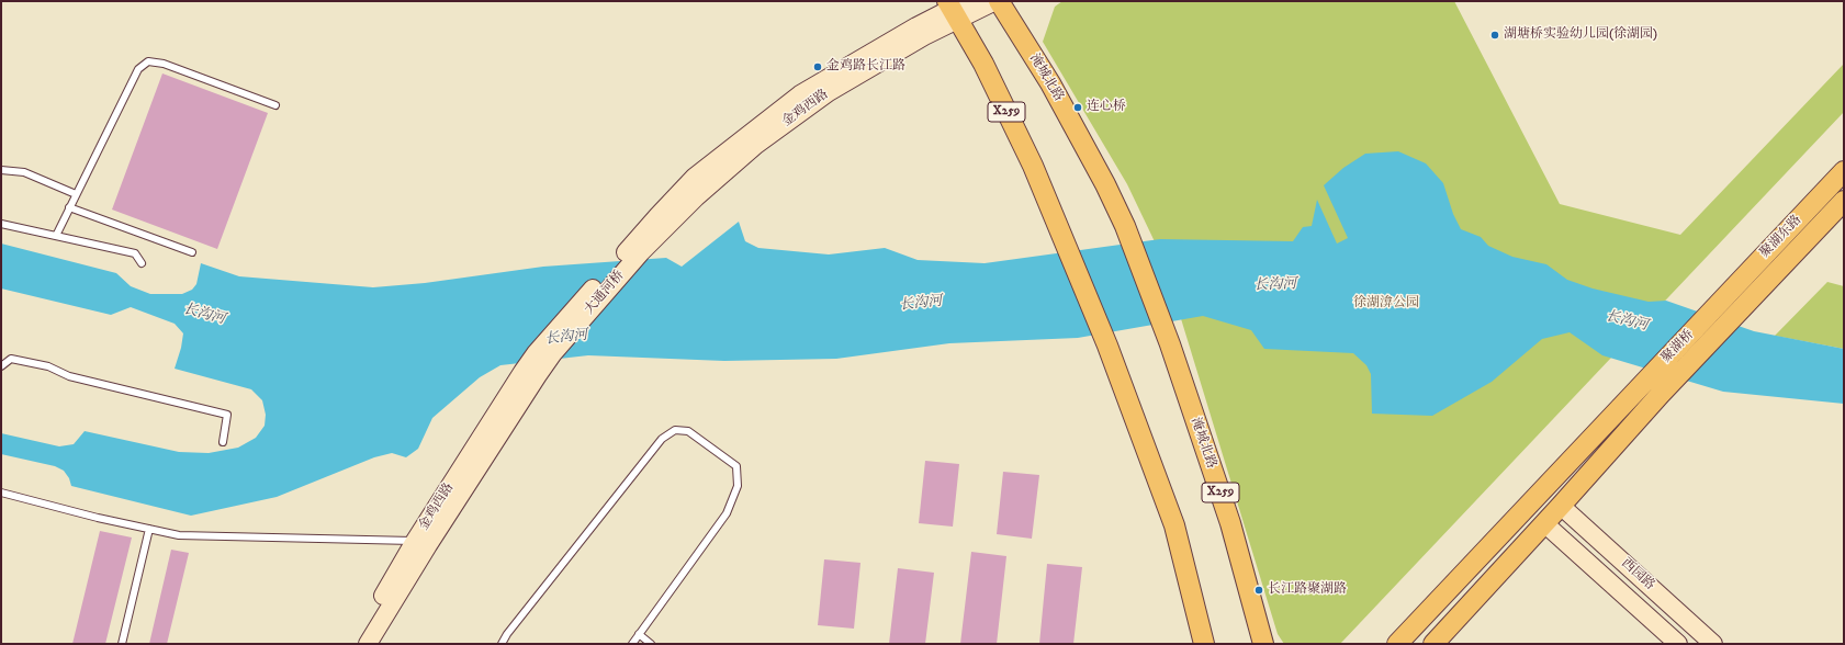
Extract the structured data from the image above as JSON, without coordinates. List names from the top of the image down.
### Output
{
  "streets": {
    "main road": [
      "淹城北路",
      "X259",
      "聚湖东路",
      "聚湖桥"
    ],
    "street": ["金鸡西路", "大通河桥", "西园路"]
  },
  "crossings": [
    ["淹城北路", "金鸡西路"],
    ["金鸡西路", "X259"],
    ["金鸡西路", "大通河桥"],
    ["聚湖东路", "聚湖桥"],
    ["聚湖桥", "西园路"]
  ],
  "water": ["长沟河"],
  "parks": ["徐湖渰公园"],
  "places": [
    "湖塘桥实验幼儿园(徐湖园)",
    "金鸡路长江路",
    "连心桥",
    "长江路聚湖路"
  ]
}
